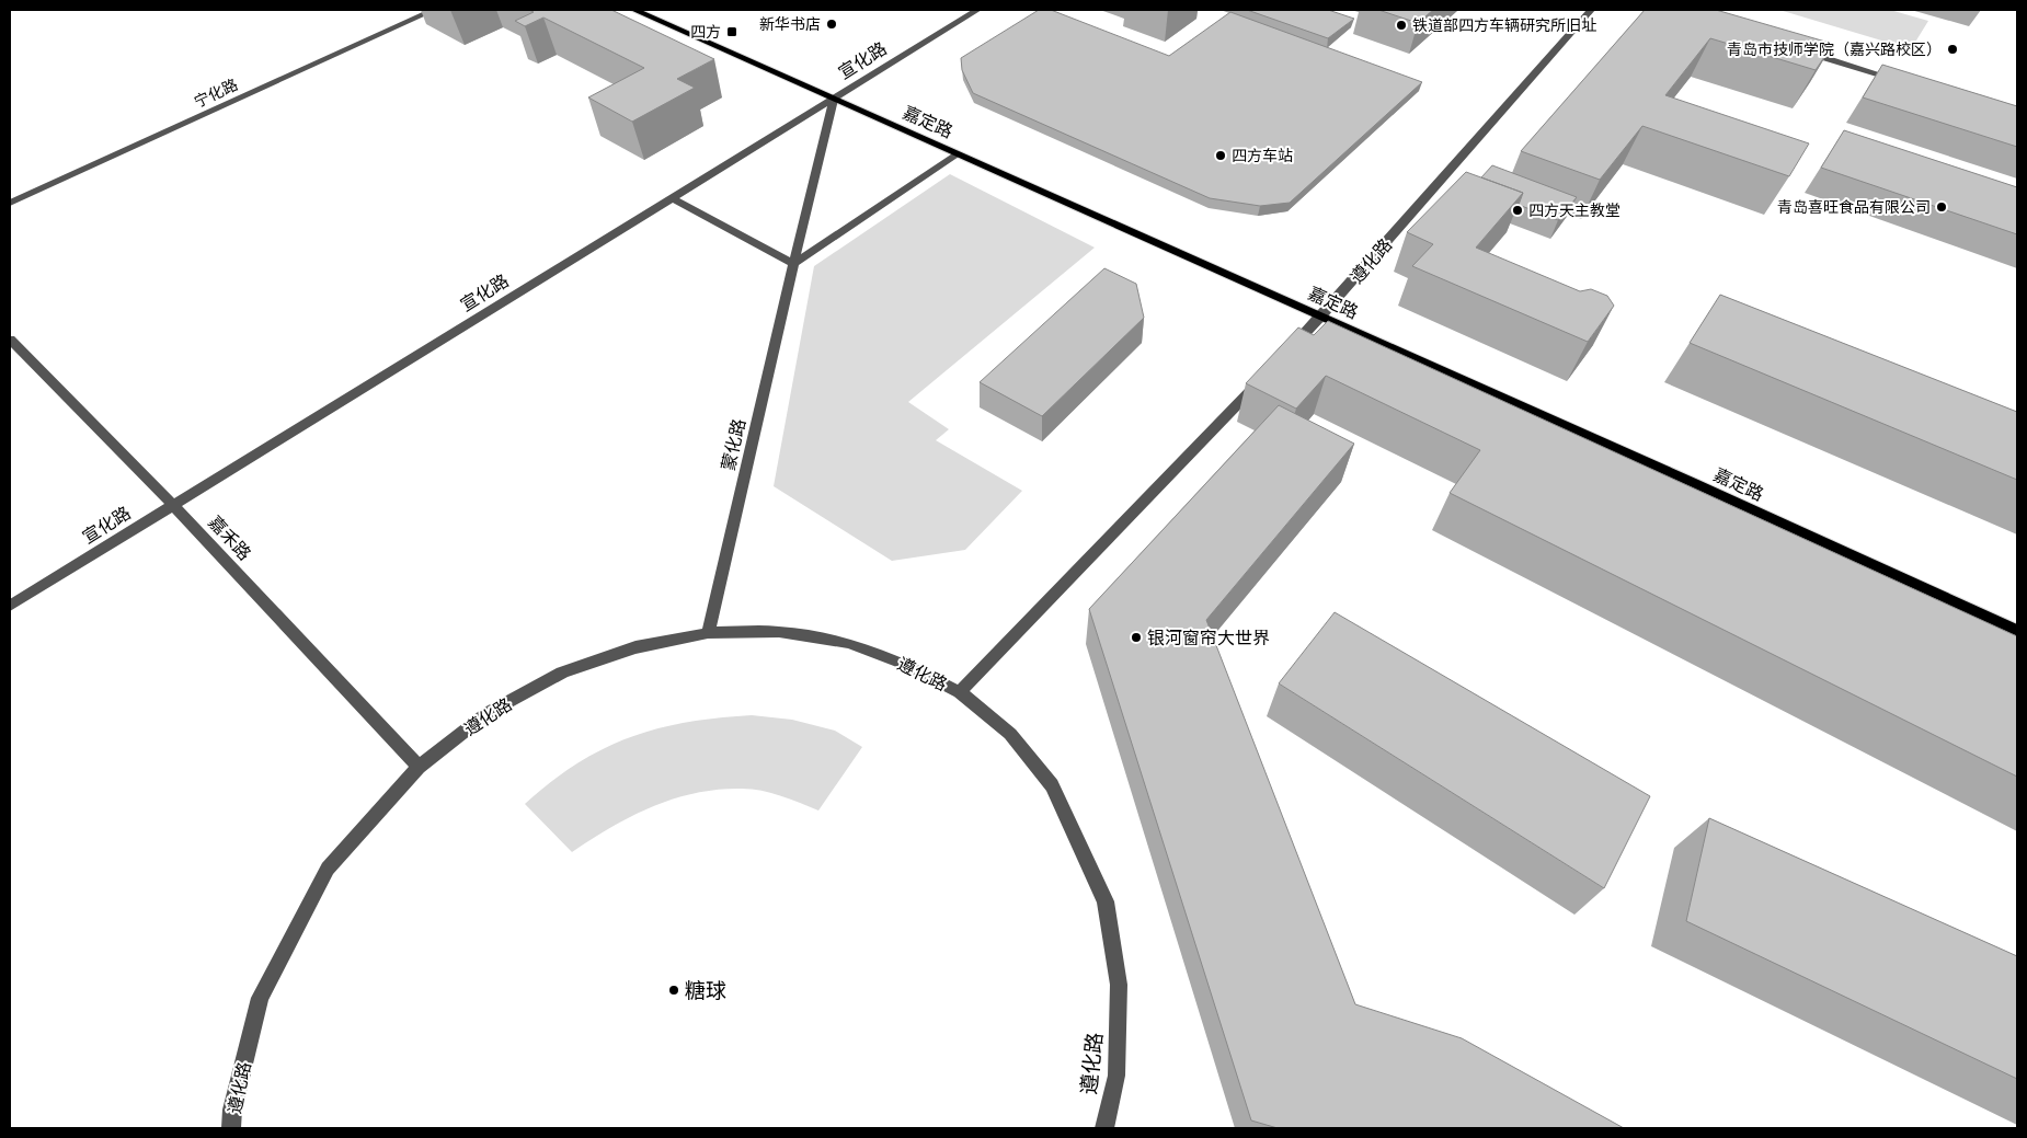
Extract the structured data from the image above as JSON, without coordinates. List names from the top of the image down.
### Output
{
  "streets": {
    "main road": ["嘉定路"],
    "street": [
      "宣化路",
      "宁化路",
      "遵化路",
      "蒙化路",
      "嘉禾路"
    ]
  },
  "crossings": [
    ["宣化路", "嘉定路"],
    ["宣化路", "蒙化路"],
    ["宣化路", "嘉禾路"],
    ["嘉定路", "遵化路"],
    ["嘉定路", "蒙化路"],
    ["遵化路", "蒙化路"],
    ["遵化路", "嘉禾路"]
  ],
  "places": {
    "other": [
      "新华书店",
      "铁道部四方车辆研究所旧址",
      "青岛市技师学院（嘉兴路校区）",
      "四方车站",
      "青岛喜旺食品有限公司",
      "四方天主教堂",
      "银河窗帘大世界",
      "糖球"
    ],
    "transit": ["四方"]
  }
}
